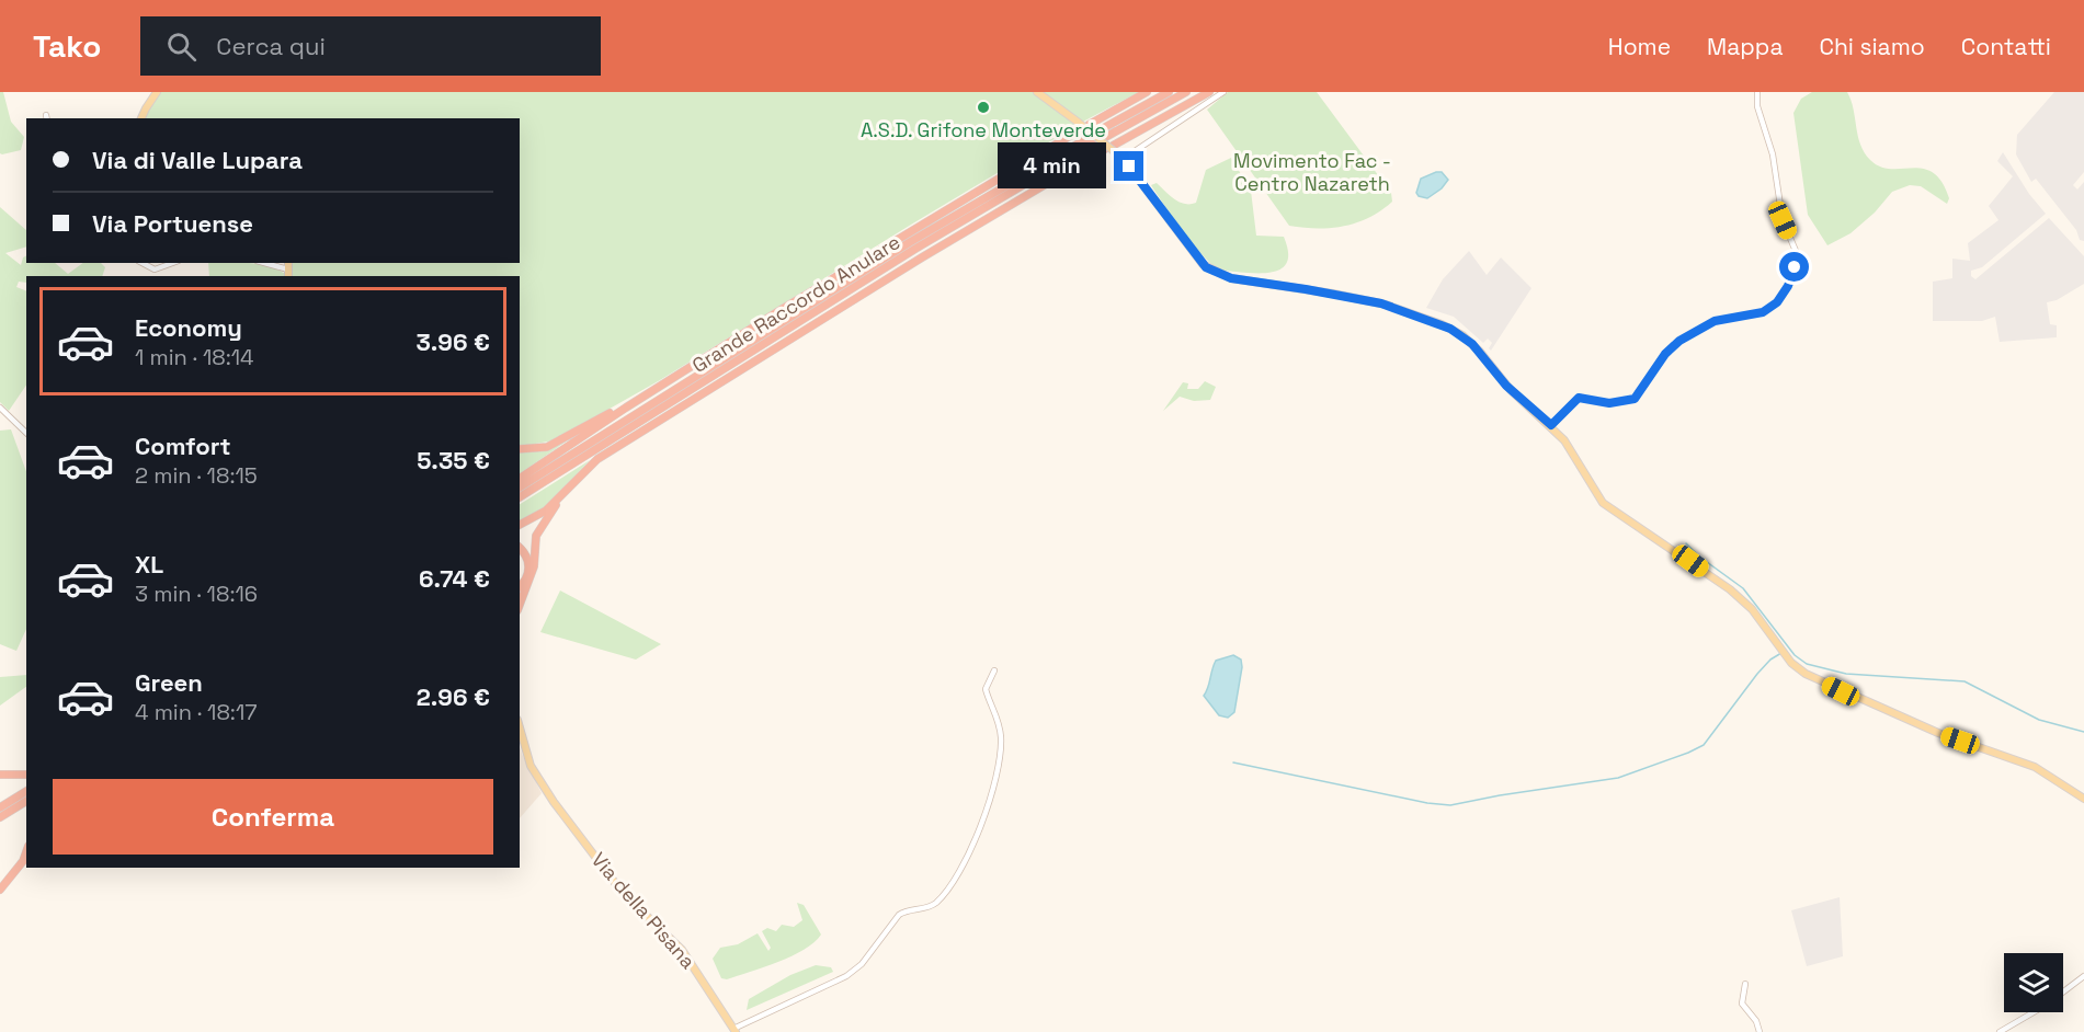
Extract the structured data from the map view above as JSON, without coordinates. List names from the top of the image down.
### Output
{
  "streets": {
    "highway": ["Grande Raccordo Anulare"],
    "main road": ["Via della Pisana"]
  },
  "parks": ["Movimento Fac - Centro Nazareth"],
  "places": ["A.S.D. Grifone Monteverde"],
  "page": {
    "header": "Tako",
    "search": "Cerca qui",
    "nav": [
      "Home",
      "Mappa",
      "Chi siamo",
      "Contatti"
    ],
    "banner": ["Via di Valle Lupara", "Via Portuense"],
    "bubble": "4 min",
    "list": [
      {
        "name": "Economy",
        "note": "1 min · 18:14",
        "value": "3.96 €"
      },
      {
        "name": "Comfort",
        "note": "2 min · 18:15",
        "value": "5.35 €"
      },
      {
        "name": "XL",
        "note": "3 min · 18:16",
        "value": "6.74 €"
      },
      {
        "name": "Green",
        "note": "4 min · 18:17",
        "value": "2.96 €"
      }
    ],
    "buttons": "Conferma"
  }
}
